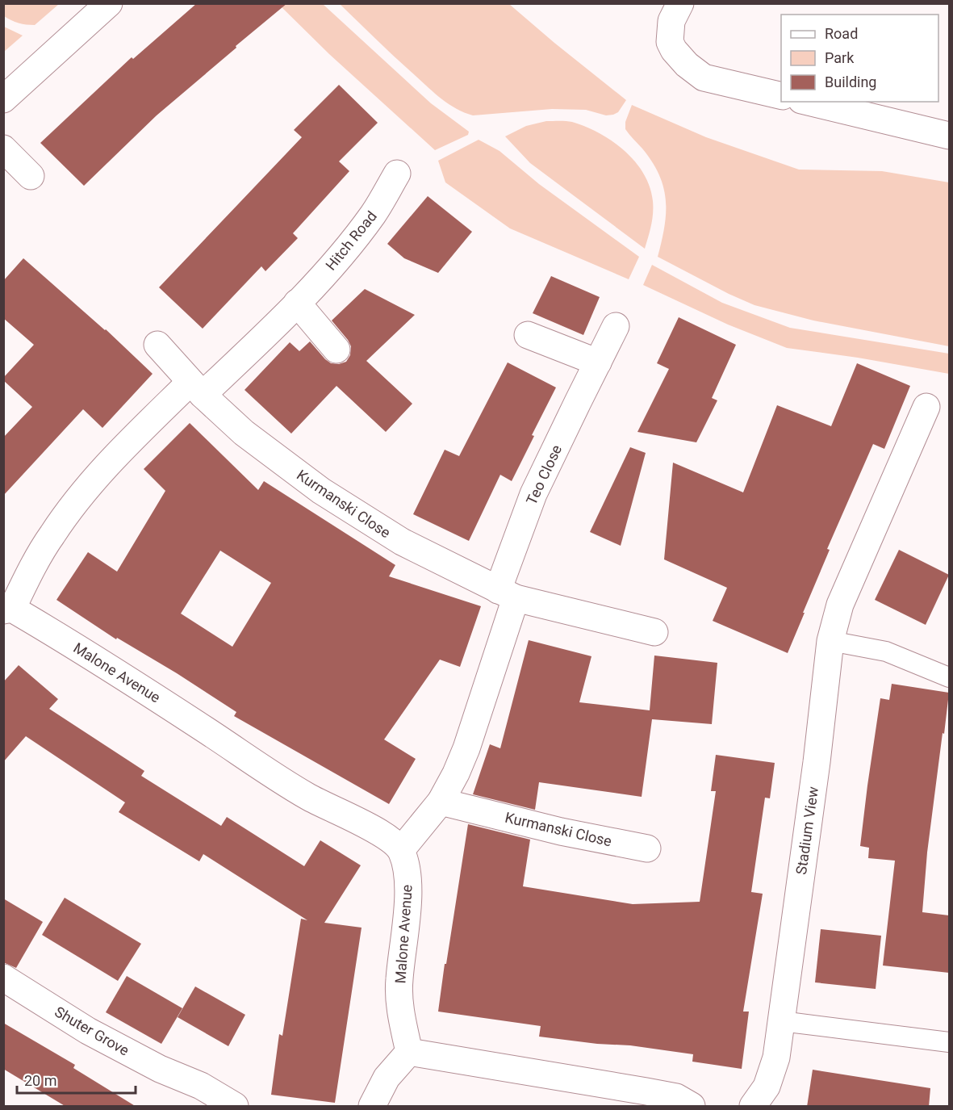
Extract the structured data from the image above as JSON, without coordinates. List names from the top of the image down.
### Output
{
  "streets": {
    "street": [
      "Hitch Road",
      "Teo Close",
      "Kurmanski Close",
      "Malone Avenue",
      "Stadium View",
      "Shuter Grove"
    ]
  },
  "crossings": [
    ["Hitch Road", "Kurmanski Close"],
    ["Teo Close", "Kurmanski Close"]
  ],
  "legend": ["Road", "Park", "Building"],
  "scale_bar": "20 m"
}
